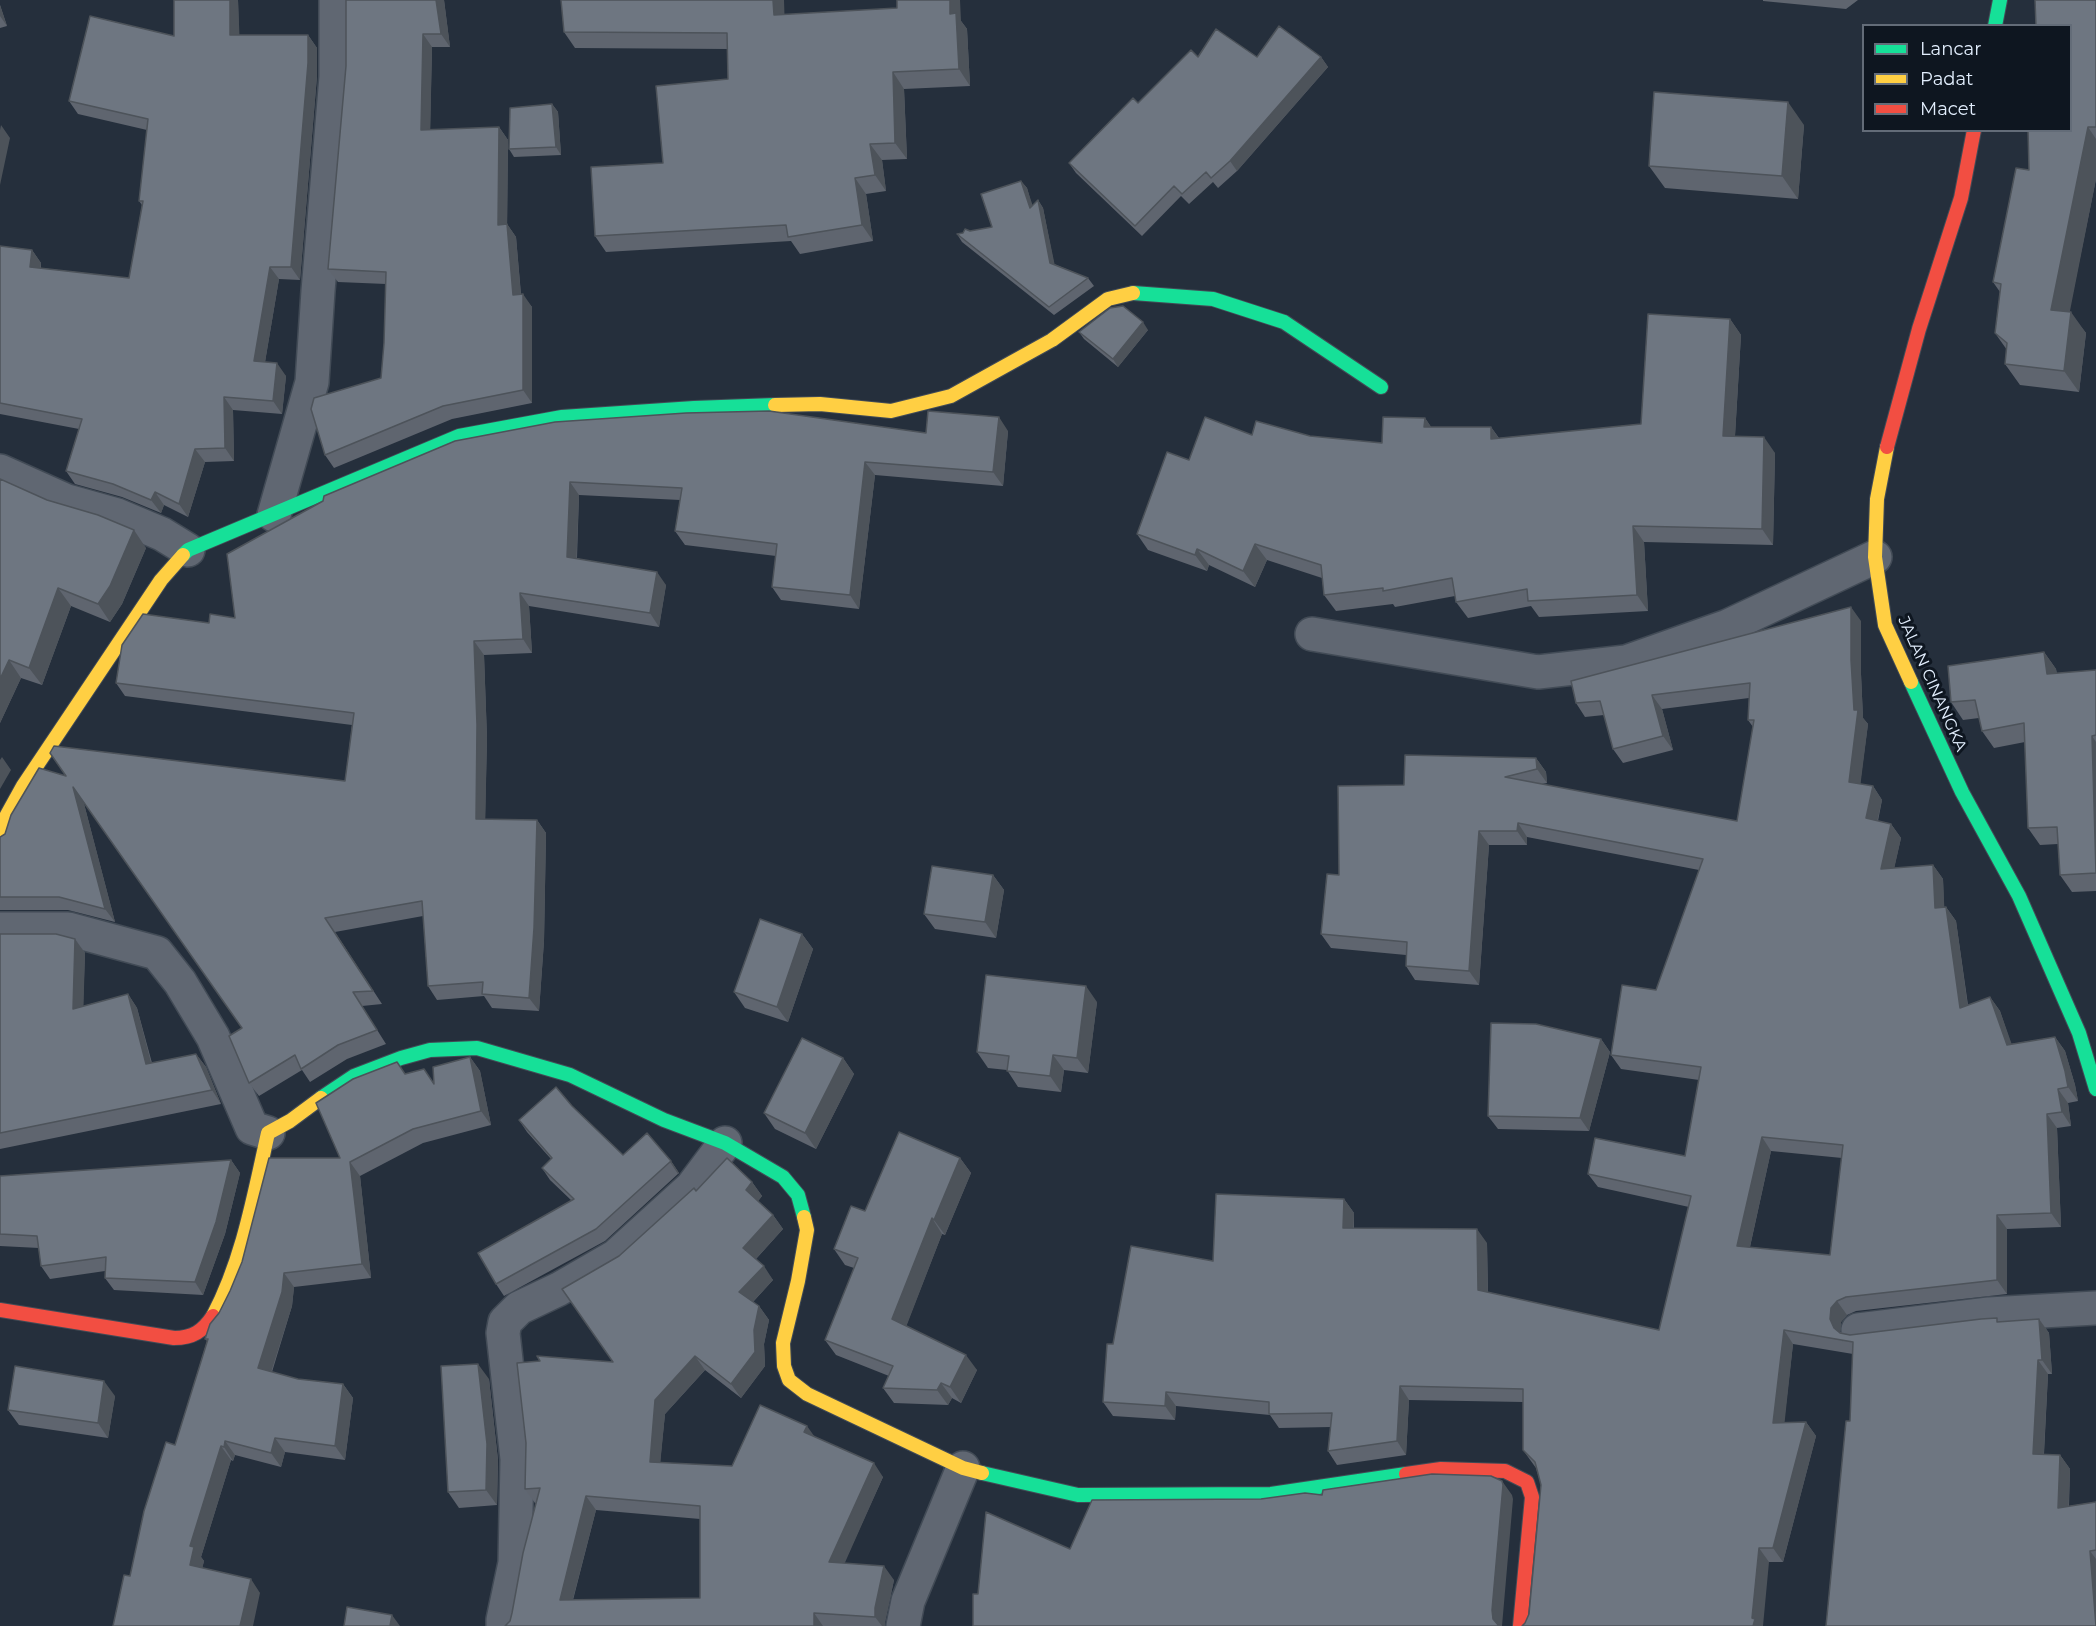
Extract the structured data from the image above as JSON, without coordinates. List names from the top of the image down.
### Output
{
  "streets": {
    "street": ["JALAN CINANGKA"]
  },
  "legend": ["Lancar", "Padat", "Macet"]
}
